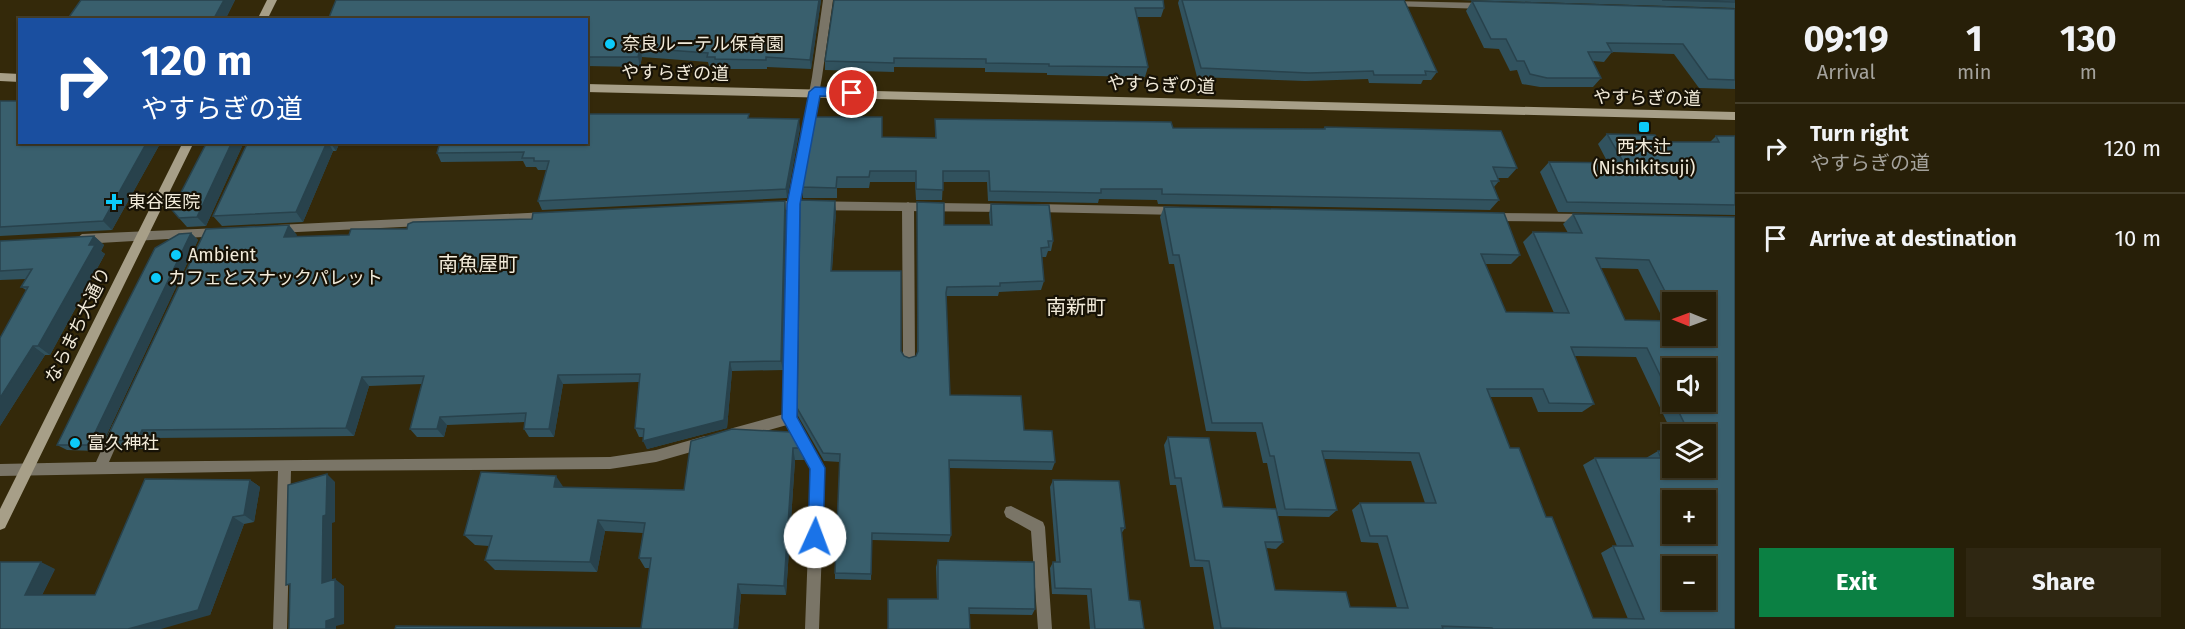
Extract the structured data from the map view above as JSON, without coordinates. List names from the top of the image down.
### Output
{
  "streets": {
    "street": ["やすらぎの道", "ならまち大通り"]
  },
  "districts": ["南魚屋町", "南新町"],
  "places": {
    "other": [
      "奈良ルーテル保育園",
      "Ambient",
      "カフェとスナックパレット",
      "富久神社"
    ],
    "transit": ["西木辻 (Nishikitsuji)"],
    "health": ["東谷医院"]
  },
  "north": "left",
  "page": {
    "eta": [
      "09:19",
      "Arrival",
      "1",
      "min",
      "130",
      "m"
    ],
    "turn": ["120 m", "やすらぎの道"],
    "list": [
      {
        "name": "Turn right",
        "note": "やすらぎの道",
        "value": "120 m"
      },
      {
        "name": "Arrive at destination",
        "value": "10 m"
      }
    ],
    "map_buttons": ["+", "−"],
    "buttons": ["Exit", "Share"]
  }
}
